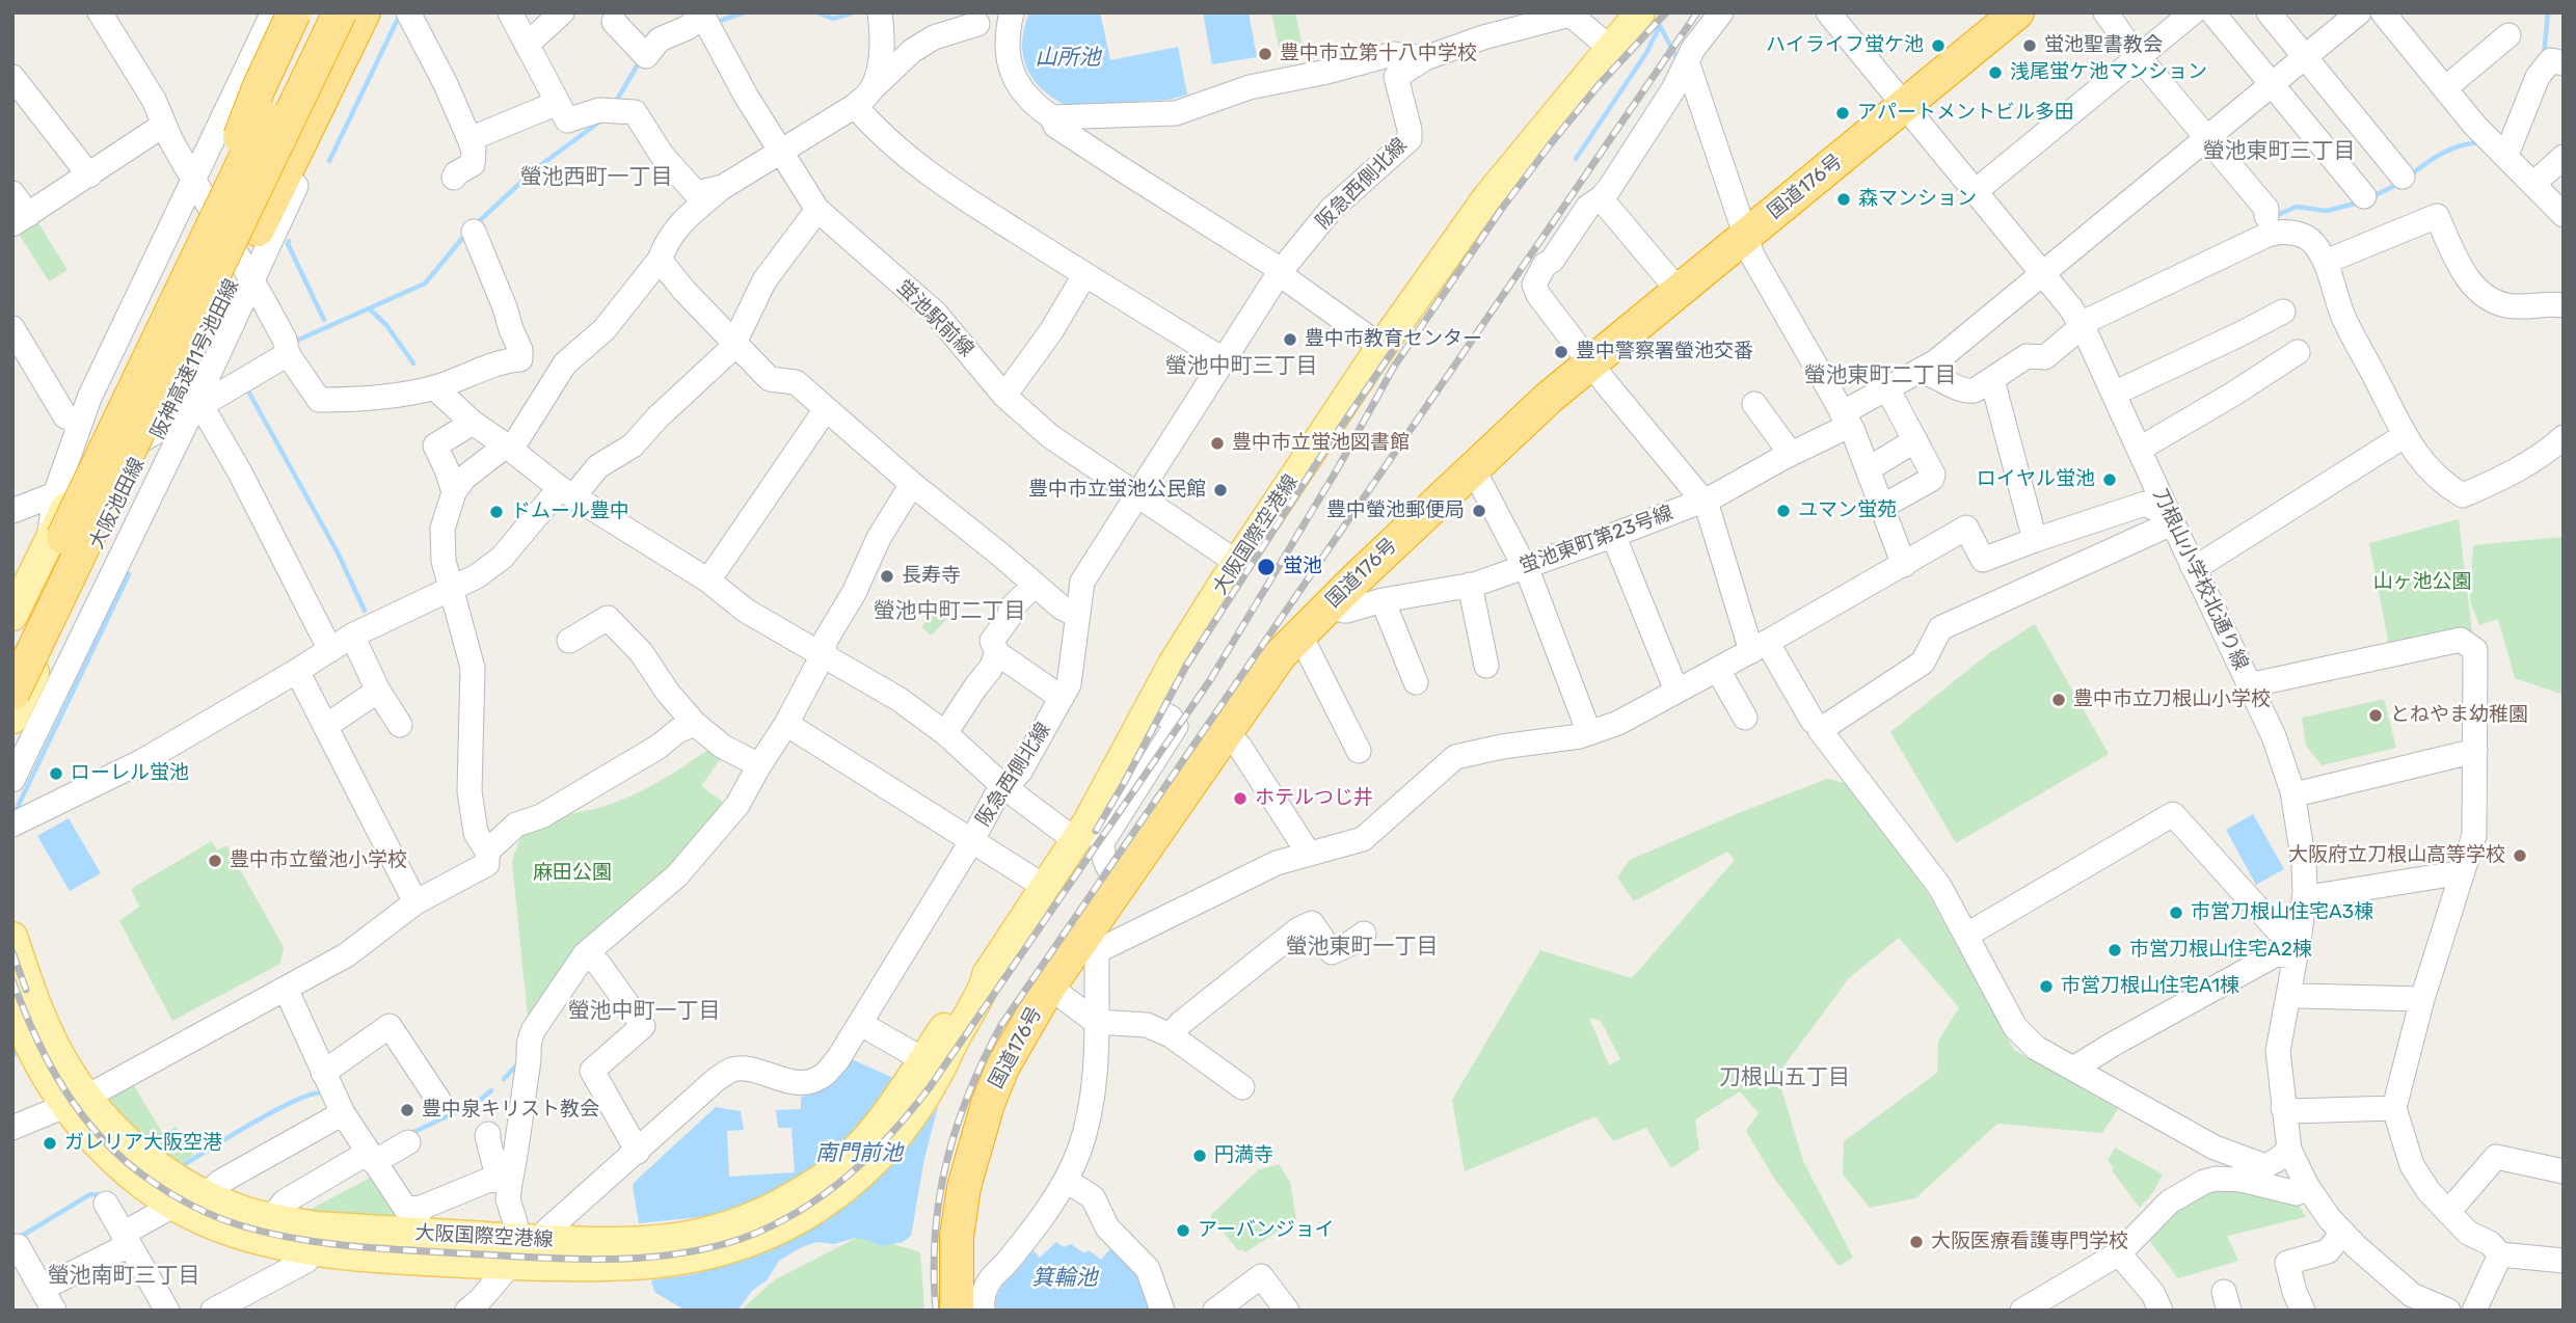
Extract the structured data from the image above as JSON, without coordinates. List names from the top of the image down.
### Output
{
  "streets": {
    "highway": ["国道176号", "阪神高速11号池田線"],
    "main road": ["大阪池田線", "大阪国際空港線"],
    "street": [
      "阪急西側北線",
      "蛍池駅前線",
      "蛍池東町第23号線",
      "刀根山小学校北通り線"
    ]
  },
  "crossings": [
    ["阪急西側北線", "蛍池駅前線"],
    ["阪急西側北線", "大阪国際空港線"],
    ["国道176号", "蛍池東町第23号線"],
    ["国道176号", "刀根山小学校北通り線"],
    ["蛍池駅前線", "大阪国際空港線"],
    ["蛍池東町第23号線", "刀根山小学校北通り線"]
  ],
  "districts": [
    "螢池東町三丁目",
    "螢池西町一丁目",
    "螢池中町三丁目",
    "螢池東町二丁目",
    "螢池中町二丁目",
    "螢池東町一丁目",
    "螢池中町一丁目",
    "刀根山五丁目",
    "螢池南町三丁目"
  ],
  "water": ["山所池", "南門前池", "箕輪池"],
  "parks": ["山ヶ池公園", "麻田公園"],
  "places": [
    "ハイライフ蛍ケ池",
    "蛍池聖書教会",
    "豊中市立第十八中学校",
    "浅尾蛍ケ池マンション",
    "アパートメントビル多田",
    "森マンション",
    "豊中市教育センター",
    "豊中警察署螢池交番",
    "豊中市立蛍池図書館",
    "ロイヤル蛍池",
    "豊中市立蛍池公民館",
    "豊中螢池郵便局",
    "ユマン蛍苑",
    "ドムール豊中",
    "蛍池",
    "長寿寺",
    "豊中市立刀根山小学校",
    "とねやま幼稚園",
    "ローレル蛍池",
    "ホテルつじ井",
    "大阪府立刀根山高等学校",
    "豊中市立螢池小学校",
    "市営刀根山住宅A3棟",
    "市営刀根山住宅A2棟",
    "市営刀根山住宅A1棟",
    "豊中泉キリスト教会",
    "ガレリア大阪空港",
    "円満寺",
    "アーバンジョイ",
    "大阪医療看護専門学校"
  ]
}
